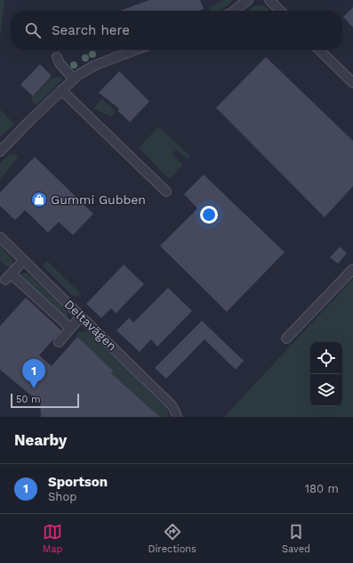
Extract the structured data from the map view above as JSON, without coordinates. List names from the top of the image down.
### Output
{
  "streets": {
    "street": ["Deltavägen"]
  },
  "places": {
    "shop": ["Gummi Gubben"]
  },
  "scale_bar": "50 m",
  "page": {
    "search": "Search here",
    "pins": "1",
    "scale": "50 m",
    "heading": "Nearby",
    "list": [
      {
        "mark": "1",
        "name": "Sportson",
        "note": "Shop",
        "value": "180 m"
      }
    ],
    "nav": ["Map", "Directions", "Saved"]
  }
}
